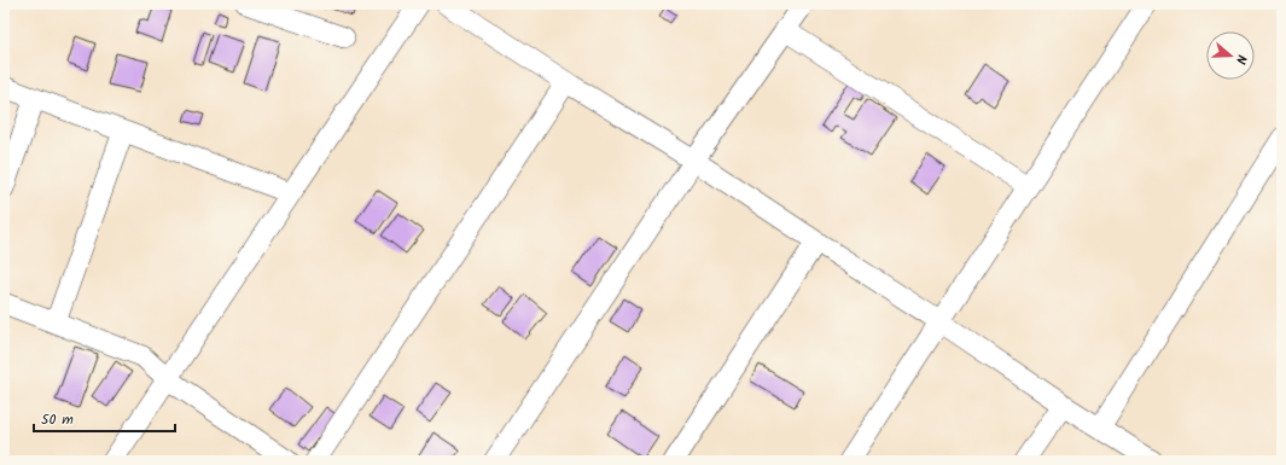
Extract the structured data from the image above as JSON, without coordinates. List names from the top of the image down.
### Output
{
  "scale_bar": "50 m",
  "north": "right"
}
